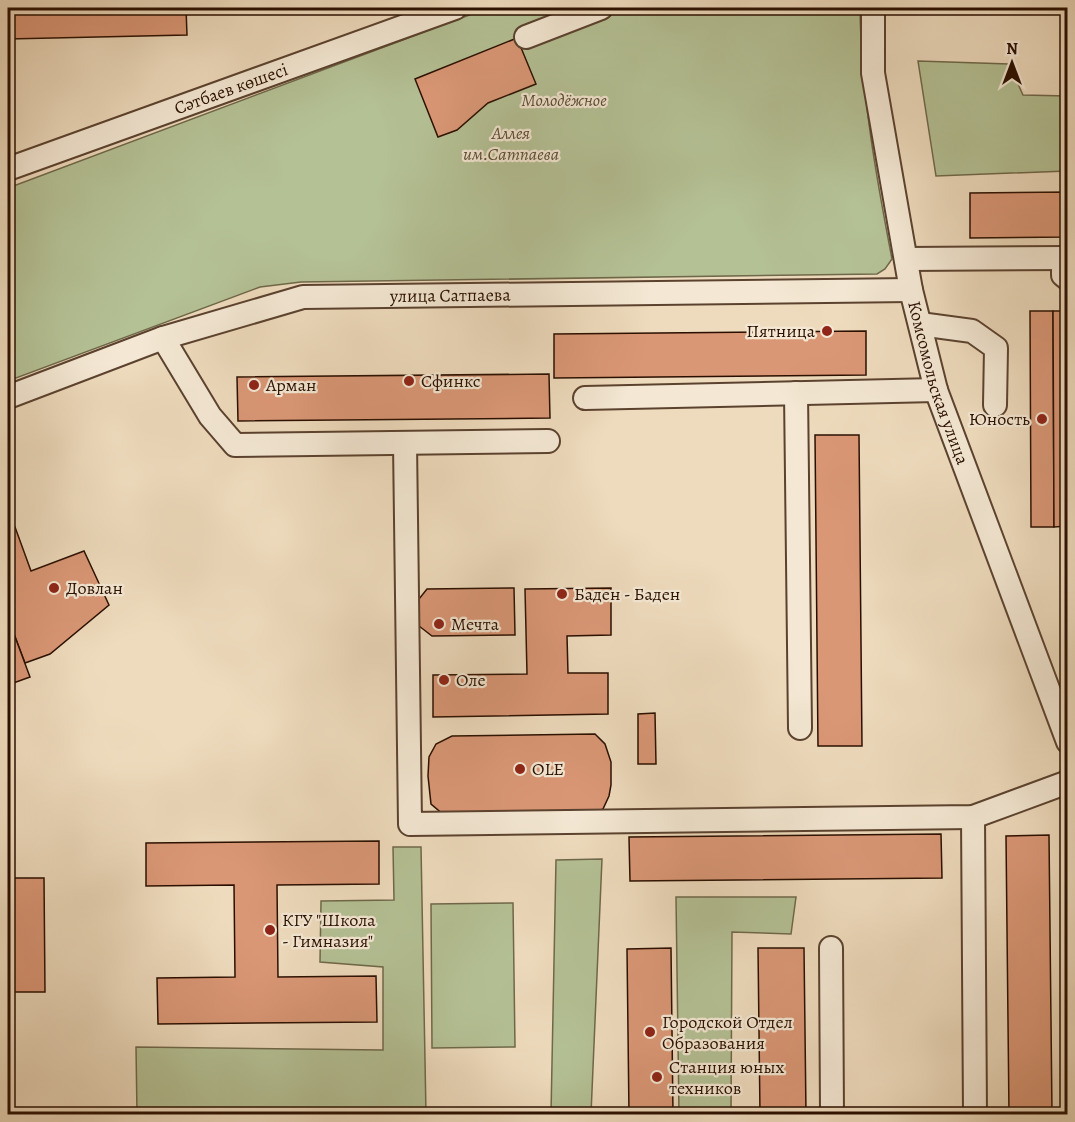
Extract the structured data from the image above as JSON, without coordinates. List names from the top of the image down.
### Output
{
  "streets": {
    "street": ["Сәтбаев көшесі", "улица Сатпаева", "Комсомольская улица"]
  },
  "crossings": [
    ["улица Сатпаева", "Комсомольская улица"]
  ],
  "parks": ["Молодёжное", "Аллея им.Сатпаева"],
  "places": [
    "Пятница",
    "Сфинкс",
    "Арман",
    "Юность",
    "Довлан",
    "Баден - Баден",
    "Мечта",
    "Оле",
    "OLE",
    "КГУ \"Школа - Гимназия\"",
    "Городской Отдел Образования",
    "Станция юных техников"
  ],
  "north": "top"
}
